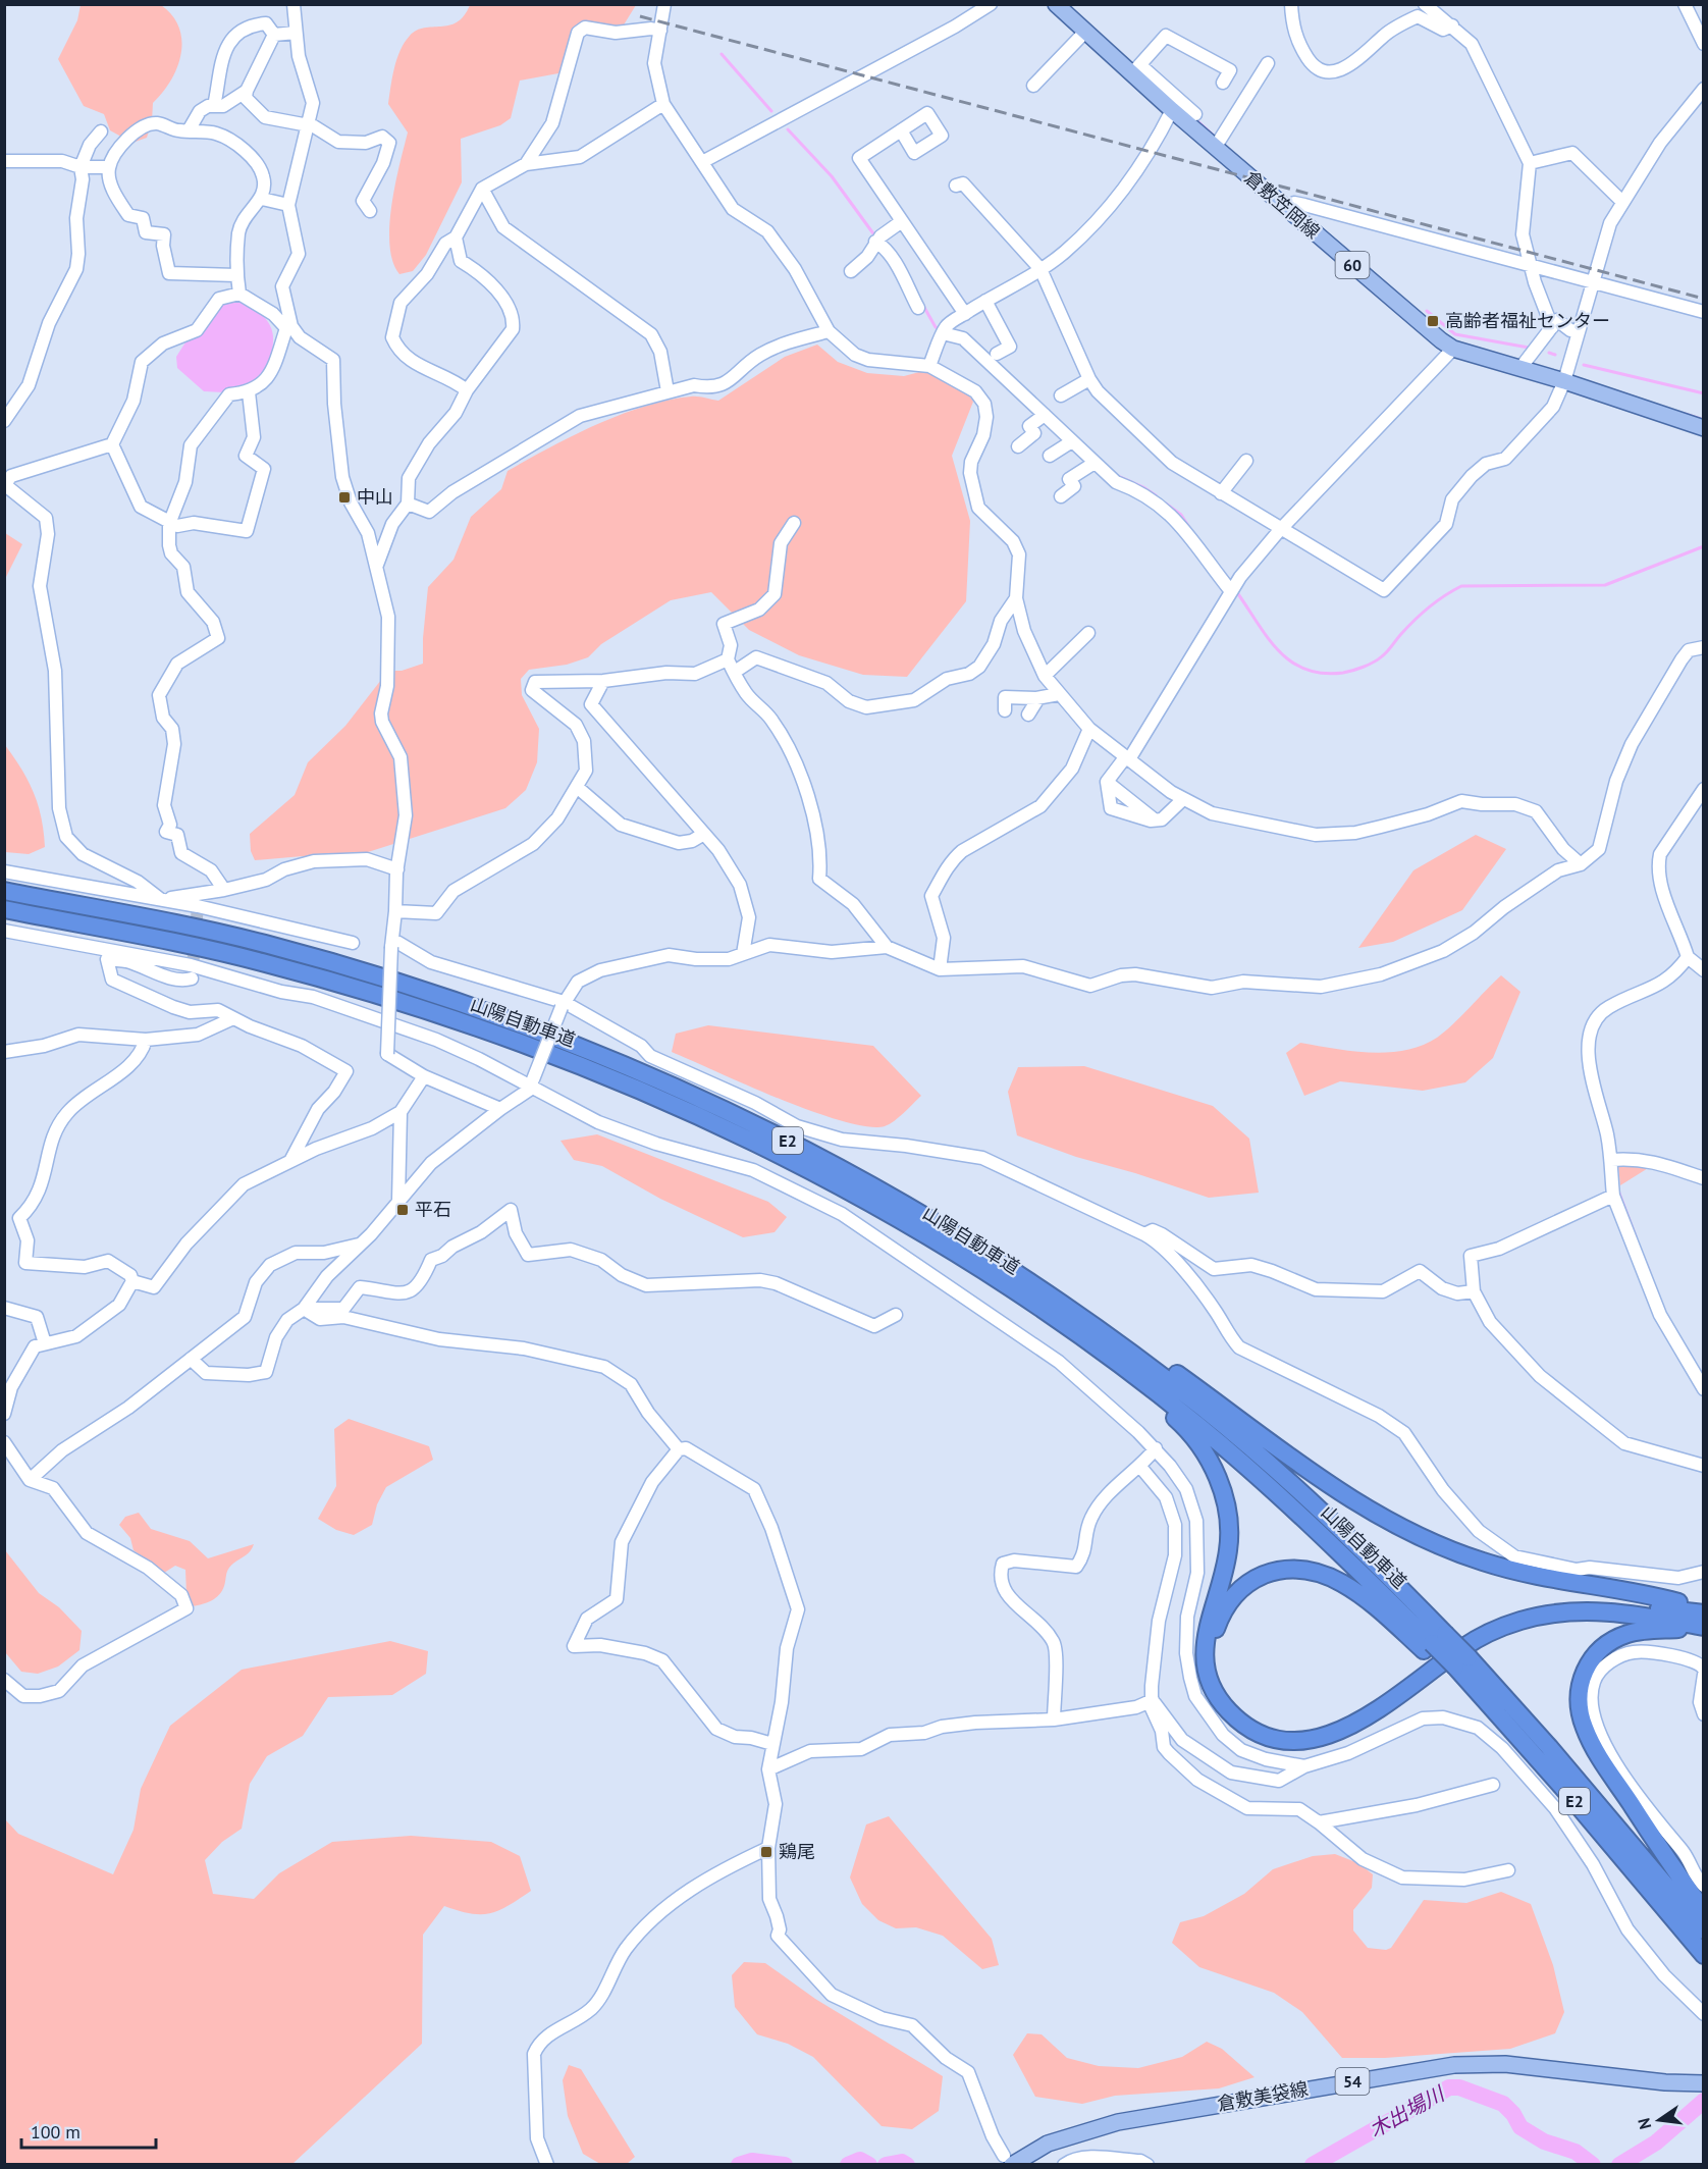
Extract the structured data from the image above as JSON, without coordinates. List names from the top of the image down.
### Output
{
  "streets": {
    "highway": ["山陽自動車道", "E2"],
    "main road": [
      "倉敷笠岡線",
      "60",
      "54",
      "倉敷美袋線"
    ]
  },
  "water": ["木出場川"],
  "places": {
    "transit": [
      "高齢者福祉センター",
      "中山",
      "平石",
      "鶏尾"
    ]
  },
  "scale_bar": "100 m",
  "north": "left"
}
